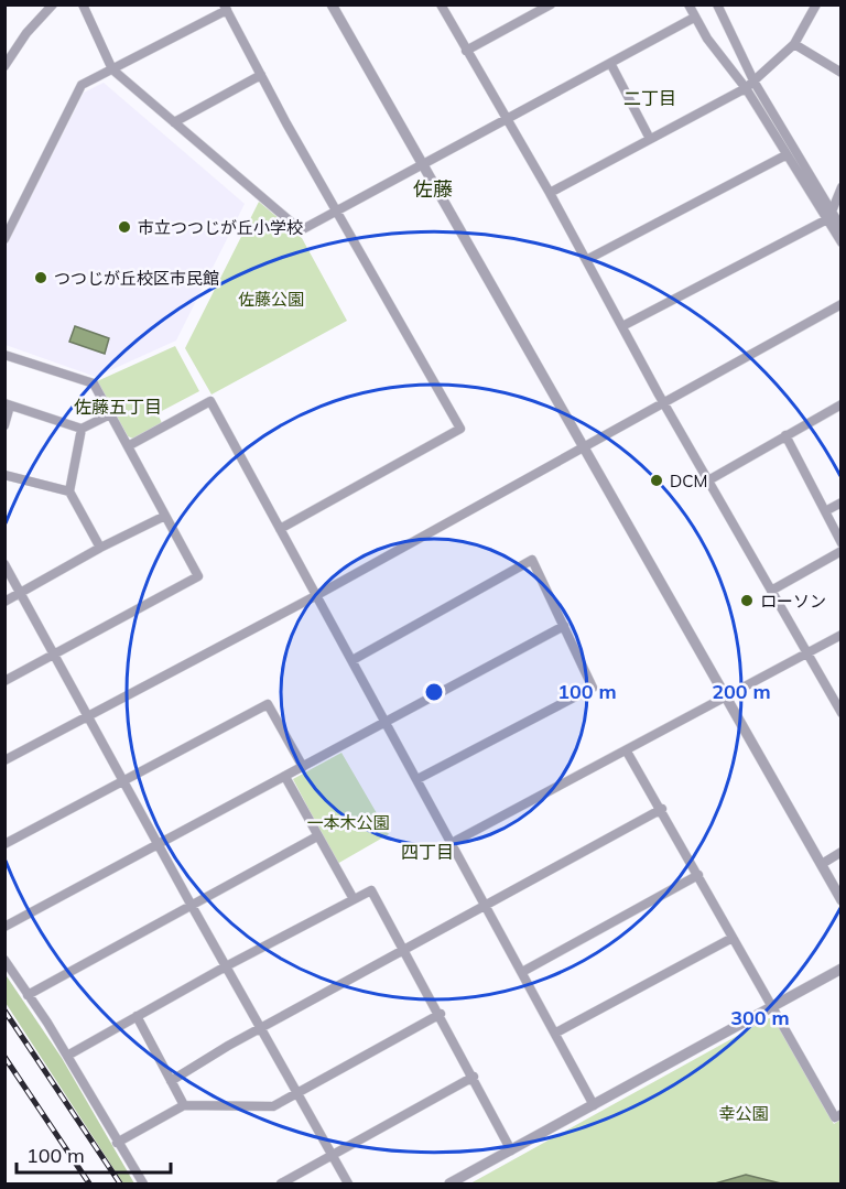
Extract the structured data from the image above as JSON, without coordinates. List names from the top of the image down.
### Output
{
  "districts": [
    "二丁目",
    "佐藤",
    "佐藤五丁目",
    "四丁目"
  ],
  "parks": ["佐藤公園", "一本木公園", "幸公園"],
  "places": [
    "市立つつじが丘小学校",
    "つつじが丘校区市民館",
    "DCM",
    "ローソン"
  ],
  "scale_bar": "100 m",
  "rings": ["100 m", "200 m", "300 m"]
}
